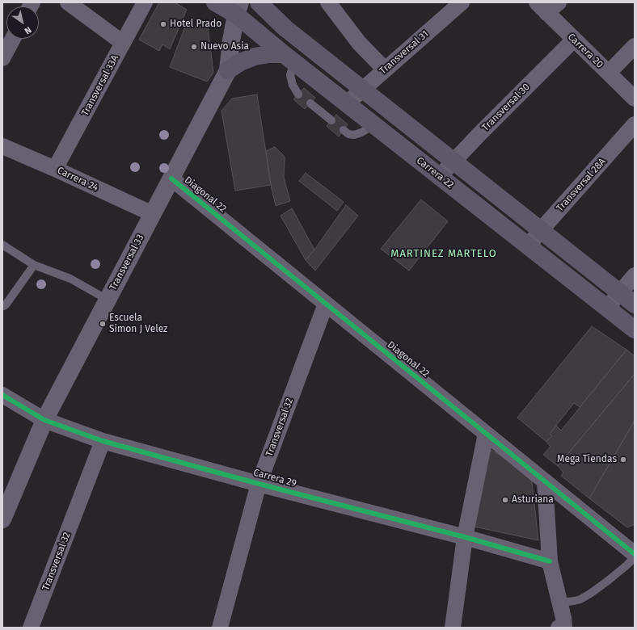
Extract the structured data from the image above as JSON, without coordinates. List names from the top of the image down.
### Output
{
  "streets": {
    "main road": ["Carrera 22"],
    "street": [
      "Carrera 20",
      "Transversal 31",
      "Transversal 33A",
      "Transversal 30",
      "Carrera 24",
      "Transversal 28A",
      "Diagonal 22",
      "Transversal 33",
      "Transversal 32",
      "Carrera 29"
    ]
  },
  "crossings": [
    ["Carrera 20", "Transversal 30"],
    ["Transversal 31", "Carrera 22"],
    ["Transversal 33A", "Carrera 24"],
    ["Transversal 30", "Carrera 22"],
    ["Carrera 22", "Transversal 28A"],
    ["Carrera 22", "Transversal 33"],
    ["Carrera 24", "Transversal 33"],
    ["Diagonal 22", "Transversal 33"],
    ["Diagonal 22", "Transversal 32"],
    ["Transversal 33", "Carrera 29"],
    ["Transversal 32", "Carrera 29"]
  ],
  "districts": ["MARTINEZ MARTELO"],
  "places": [
    "Hotel Prado",
    "Nuevo Asia",
    "Escuela Simon J Velez",
    "Mega Tiendas",
    "Asturiana"
  ],
  "north": "bottom right"
}
